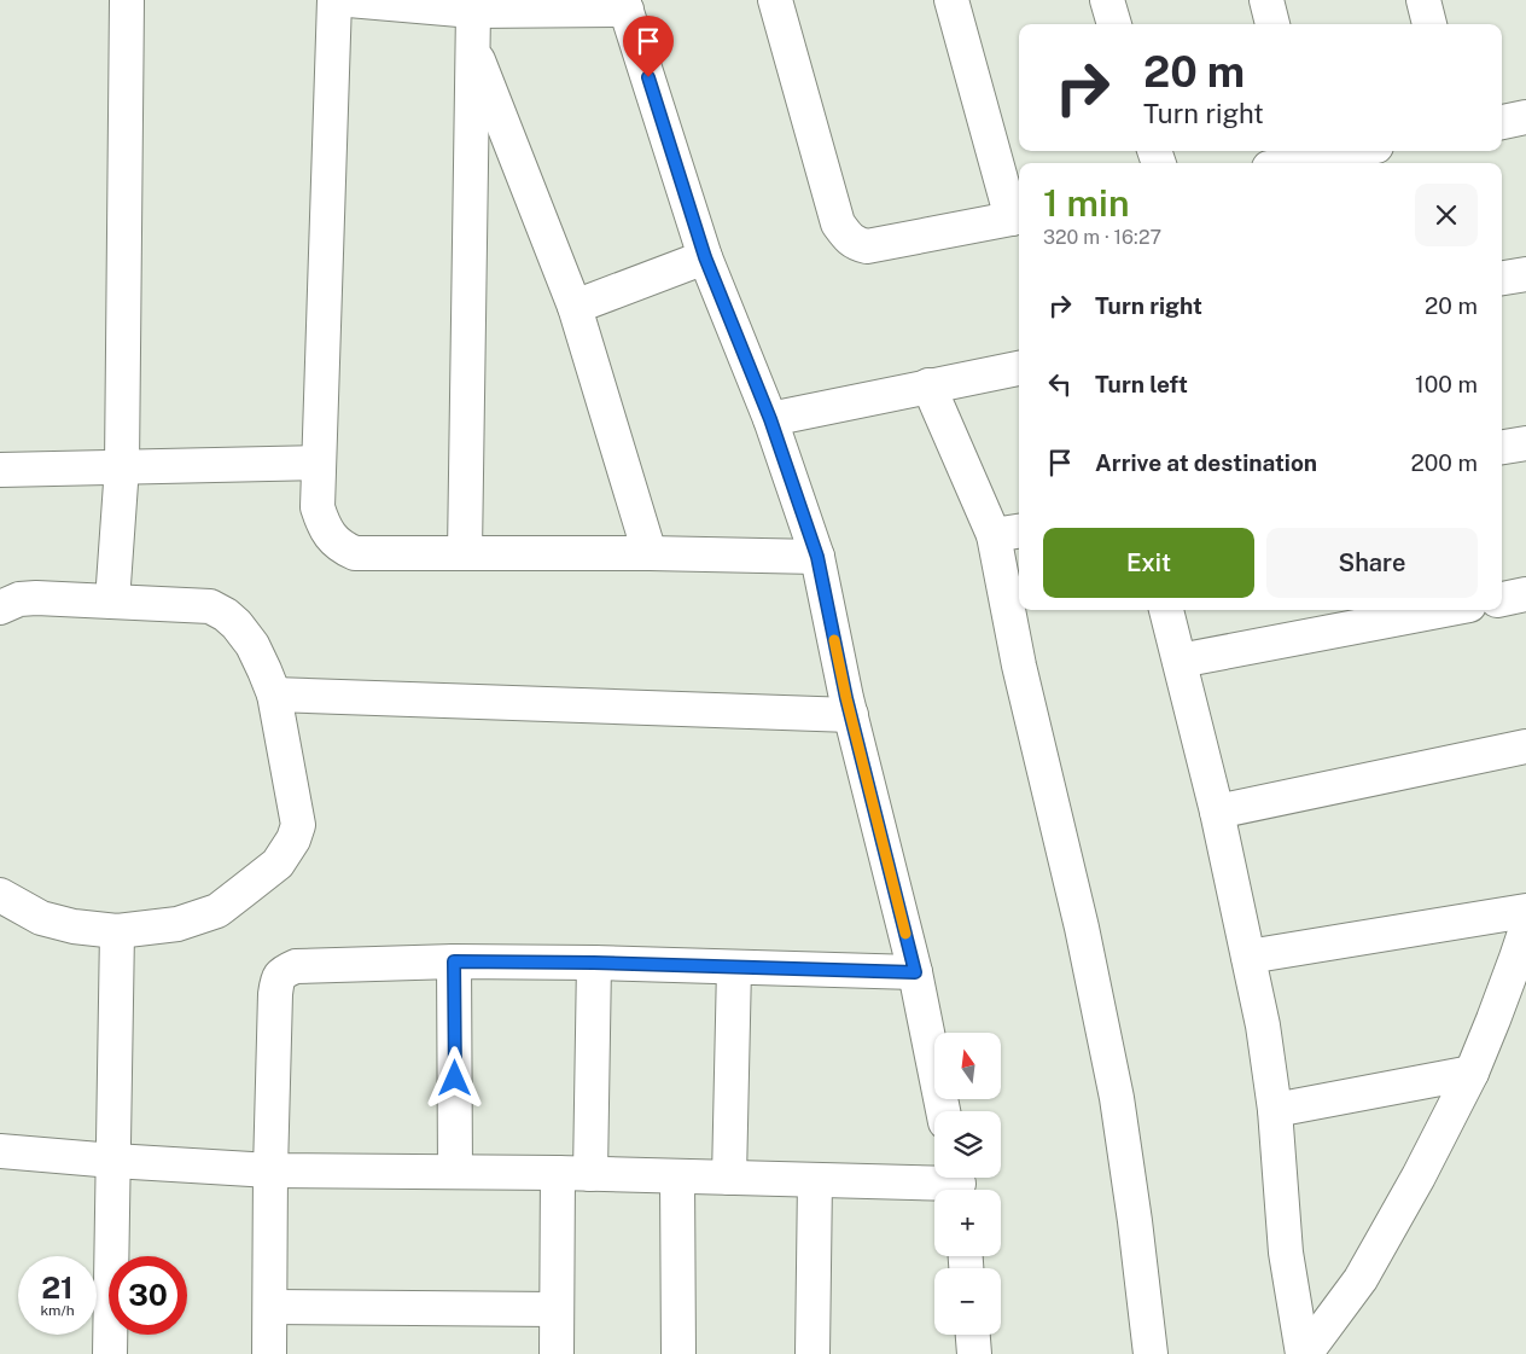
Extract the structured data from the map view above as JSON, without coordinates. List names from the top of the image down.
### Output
{
  "north": "top",
  "page": {
    "turn": ["20 m", "Turn right"],
    "heading": ["1 min", "320 m · 16:27"],
    "list": [
      {
        "name": "Turn right",
        "value": "20 m"
      },
      {
        "name": "Turn left",
        "value": "100 m"
      },
      {
        "name": "Arrive at destination",
        "value": "200 m"
      }
    ],
    "buttons": ["Exit", "Share"],
    "map_buttons": ["+", "−"],
    "speed": "21 km/h",
    "limit": "30"
  }
}
